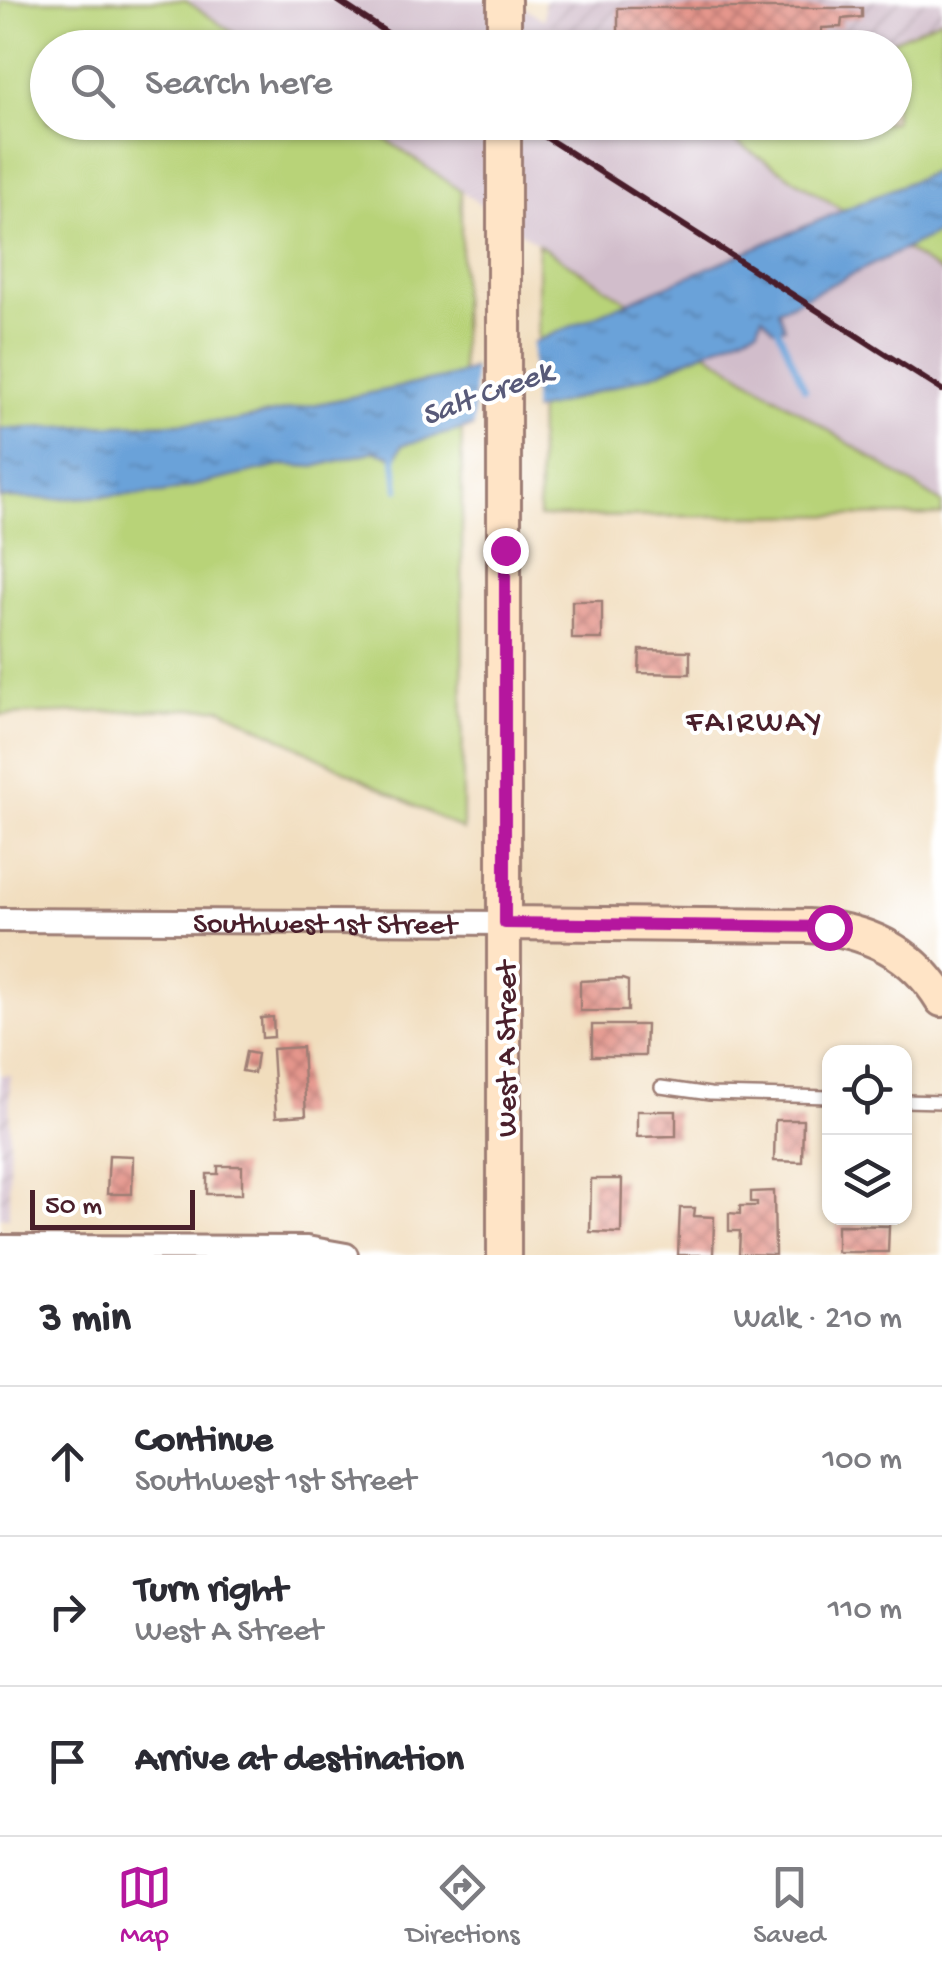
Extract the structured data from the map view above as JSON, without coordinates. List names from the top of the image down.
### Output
{
  "streets": {
    "main road": ["Southwest 1st Street", "West A Street"]
  },
  "crossings": [
    ["Southwest 1st Street", "West A Street"]
  ],
  "districts": ["FAIRWAY"],
  "water": ["Salt Creek"],
  "scale_bar": "50 m",
  "page": {
    "search": "Search here",
    "scale": "50 m",
    "heading": ["3 min", "Walk · 210 m"],
    "list": [
      ["Continue", "Southwest 1st Street", "100 m"],
      ["Turn right", "West A Street", "110 m"],
      "Arrive at destination"
    ],
    "nav": ["Map", "Directions", "Saved"]
  }
}
